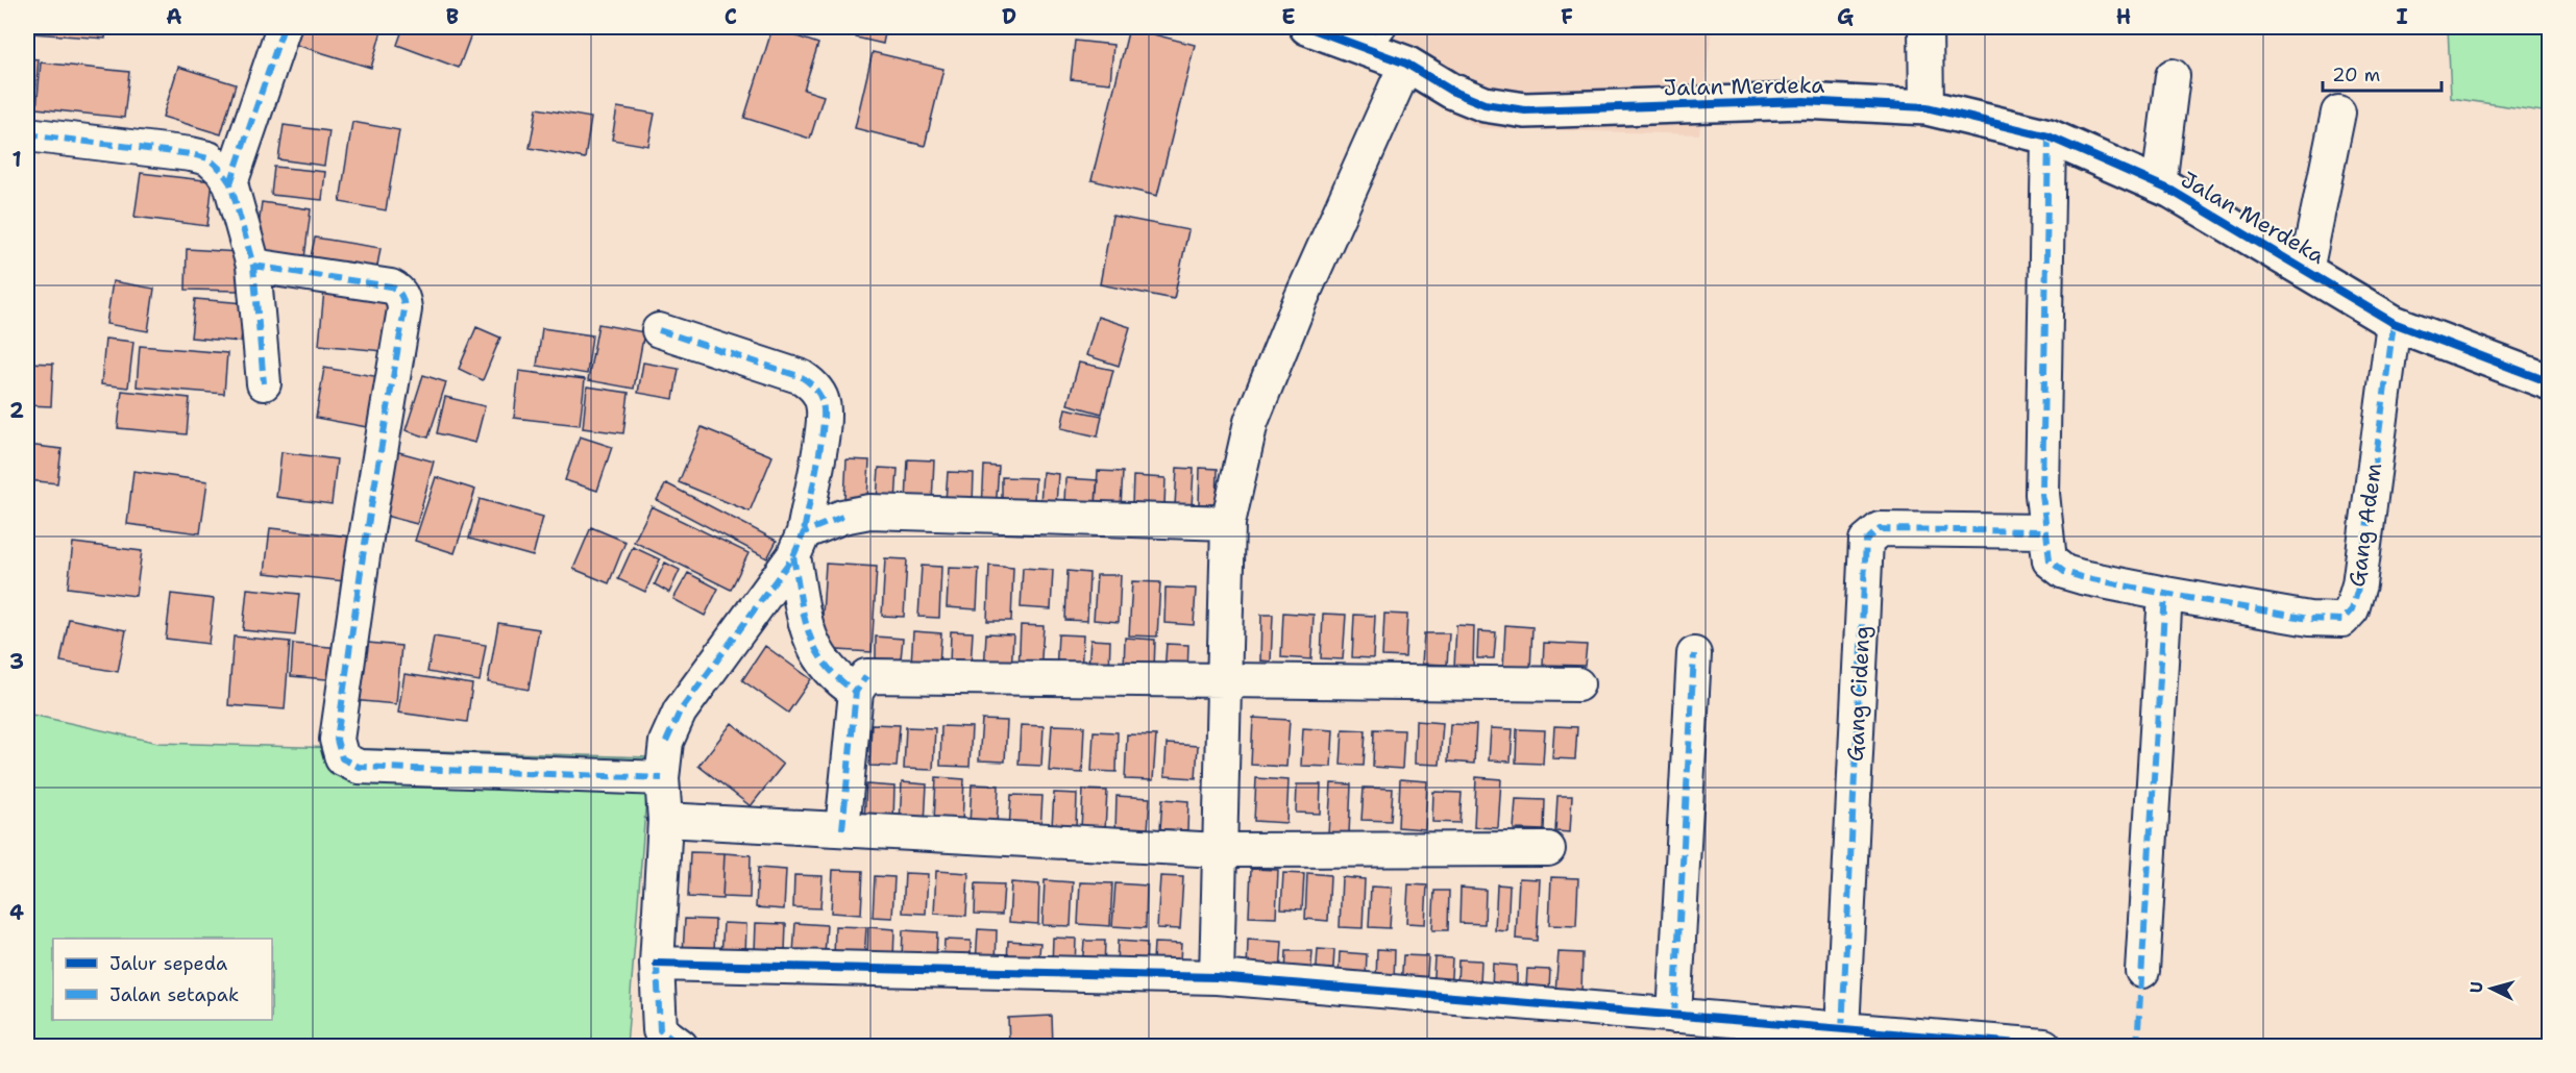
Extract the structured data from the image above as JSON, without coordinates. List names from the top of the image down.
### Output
{
  "streets": {
    "street": ["Jalan Merdeka", "Gang Adem", "Gang Cideng"]
  },
  "crossings": [
    ["Jalan Merdeka", "Gang Adem"]
  ],
  "legend": ["Jalur sepeda", "Jalan setapak"],
  "scale_bar": "20 m",
  "north": "left",
  "grid": {
    "columns": [
      "A",
      "B",
      "C",
      "D",
      "E",
      "F",
      "G",
      "H",
      "I"
    ],
    "rows": [
      "1",
      "2",
      "3",
      "4"
    ]
  }
}
